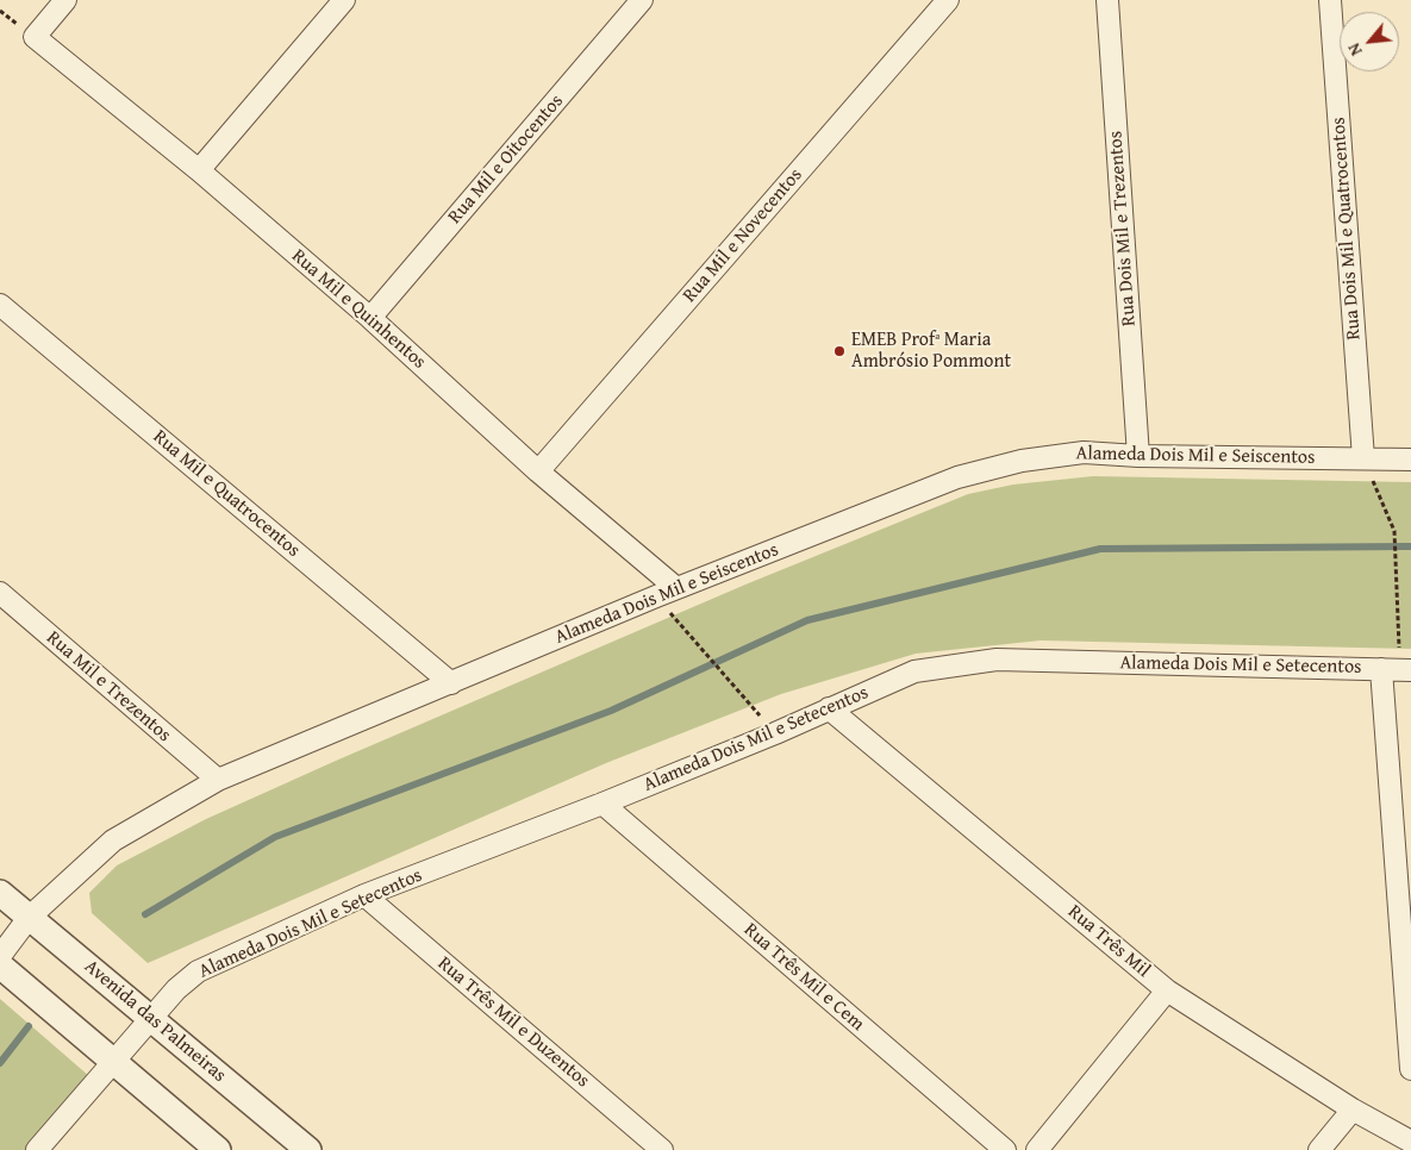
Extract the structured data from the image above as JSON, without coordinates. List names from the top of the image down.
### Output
{
  "streets": {
    "street": [
      "Rua Mil e Oitocentos",
      "Rua Dois Mil e Trezentos",
      "Rua Dois Mil e Quatrocentos",
      "Rua Mil e Novecentos",
      "Rua Mil e Quinhentos",
      "Alameda Dois Mil e Seiscentos",
      "Rua Mil e Quatrocentos",
      "Alameda Dois Mil e Setecentos",
      "Rua Mil e Trezentos",
      "Rua Três Mil",
      "Rua Três Mil e Cem",
      "Avenida das Palmeiras",
      "Rua Três Mil e Duzentos"
    ]
  },
  "crossings": [
    ["Rua Mil e Oitocentos", "Rua Mil e Quinhentos"],
    ["Rua Dois Mil e Trezentos", "Alameda Dois Mil e Seiscentos"],
    ["Rua Dois Mil e Quatrocentos", "Alameda Dois Mil e Seiscentos"],
    ["Rua Mil e Novecentos", "Rua Mil e Quinhentos"],
    ["Rua Mil e Quinhentos", "Alameda Dois Mil e Seiscentos"],
    ["Alameda Dois Mil e Seiscentos", "Rua Mil e Quatrocentos"],
    ["Alameda Dois Mil e Seiscentos", "Rua Mil e Trezentos"],
    ["Alameda Dois Mil e Seiscentos", "Avenida das Palmeiras"],
    ["Alameda Dois Mil e Setecentos", "Rua Três Mil"],
    ["Alameda Dois Mil e Setecentos", "Rua Três Mil e Cem"],
    ["Alameda Dois Mil e Setecentos", "Avenida das Palmeiras"],
    ["Alameda Dois Mil e Setecentos", "Rua Três Mil e Duzentos"]
  ],
  "places": ["EMEB Profª Maria Ambrósio Pommont"],
  "north": "bottom left"
}
